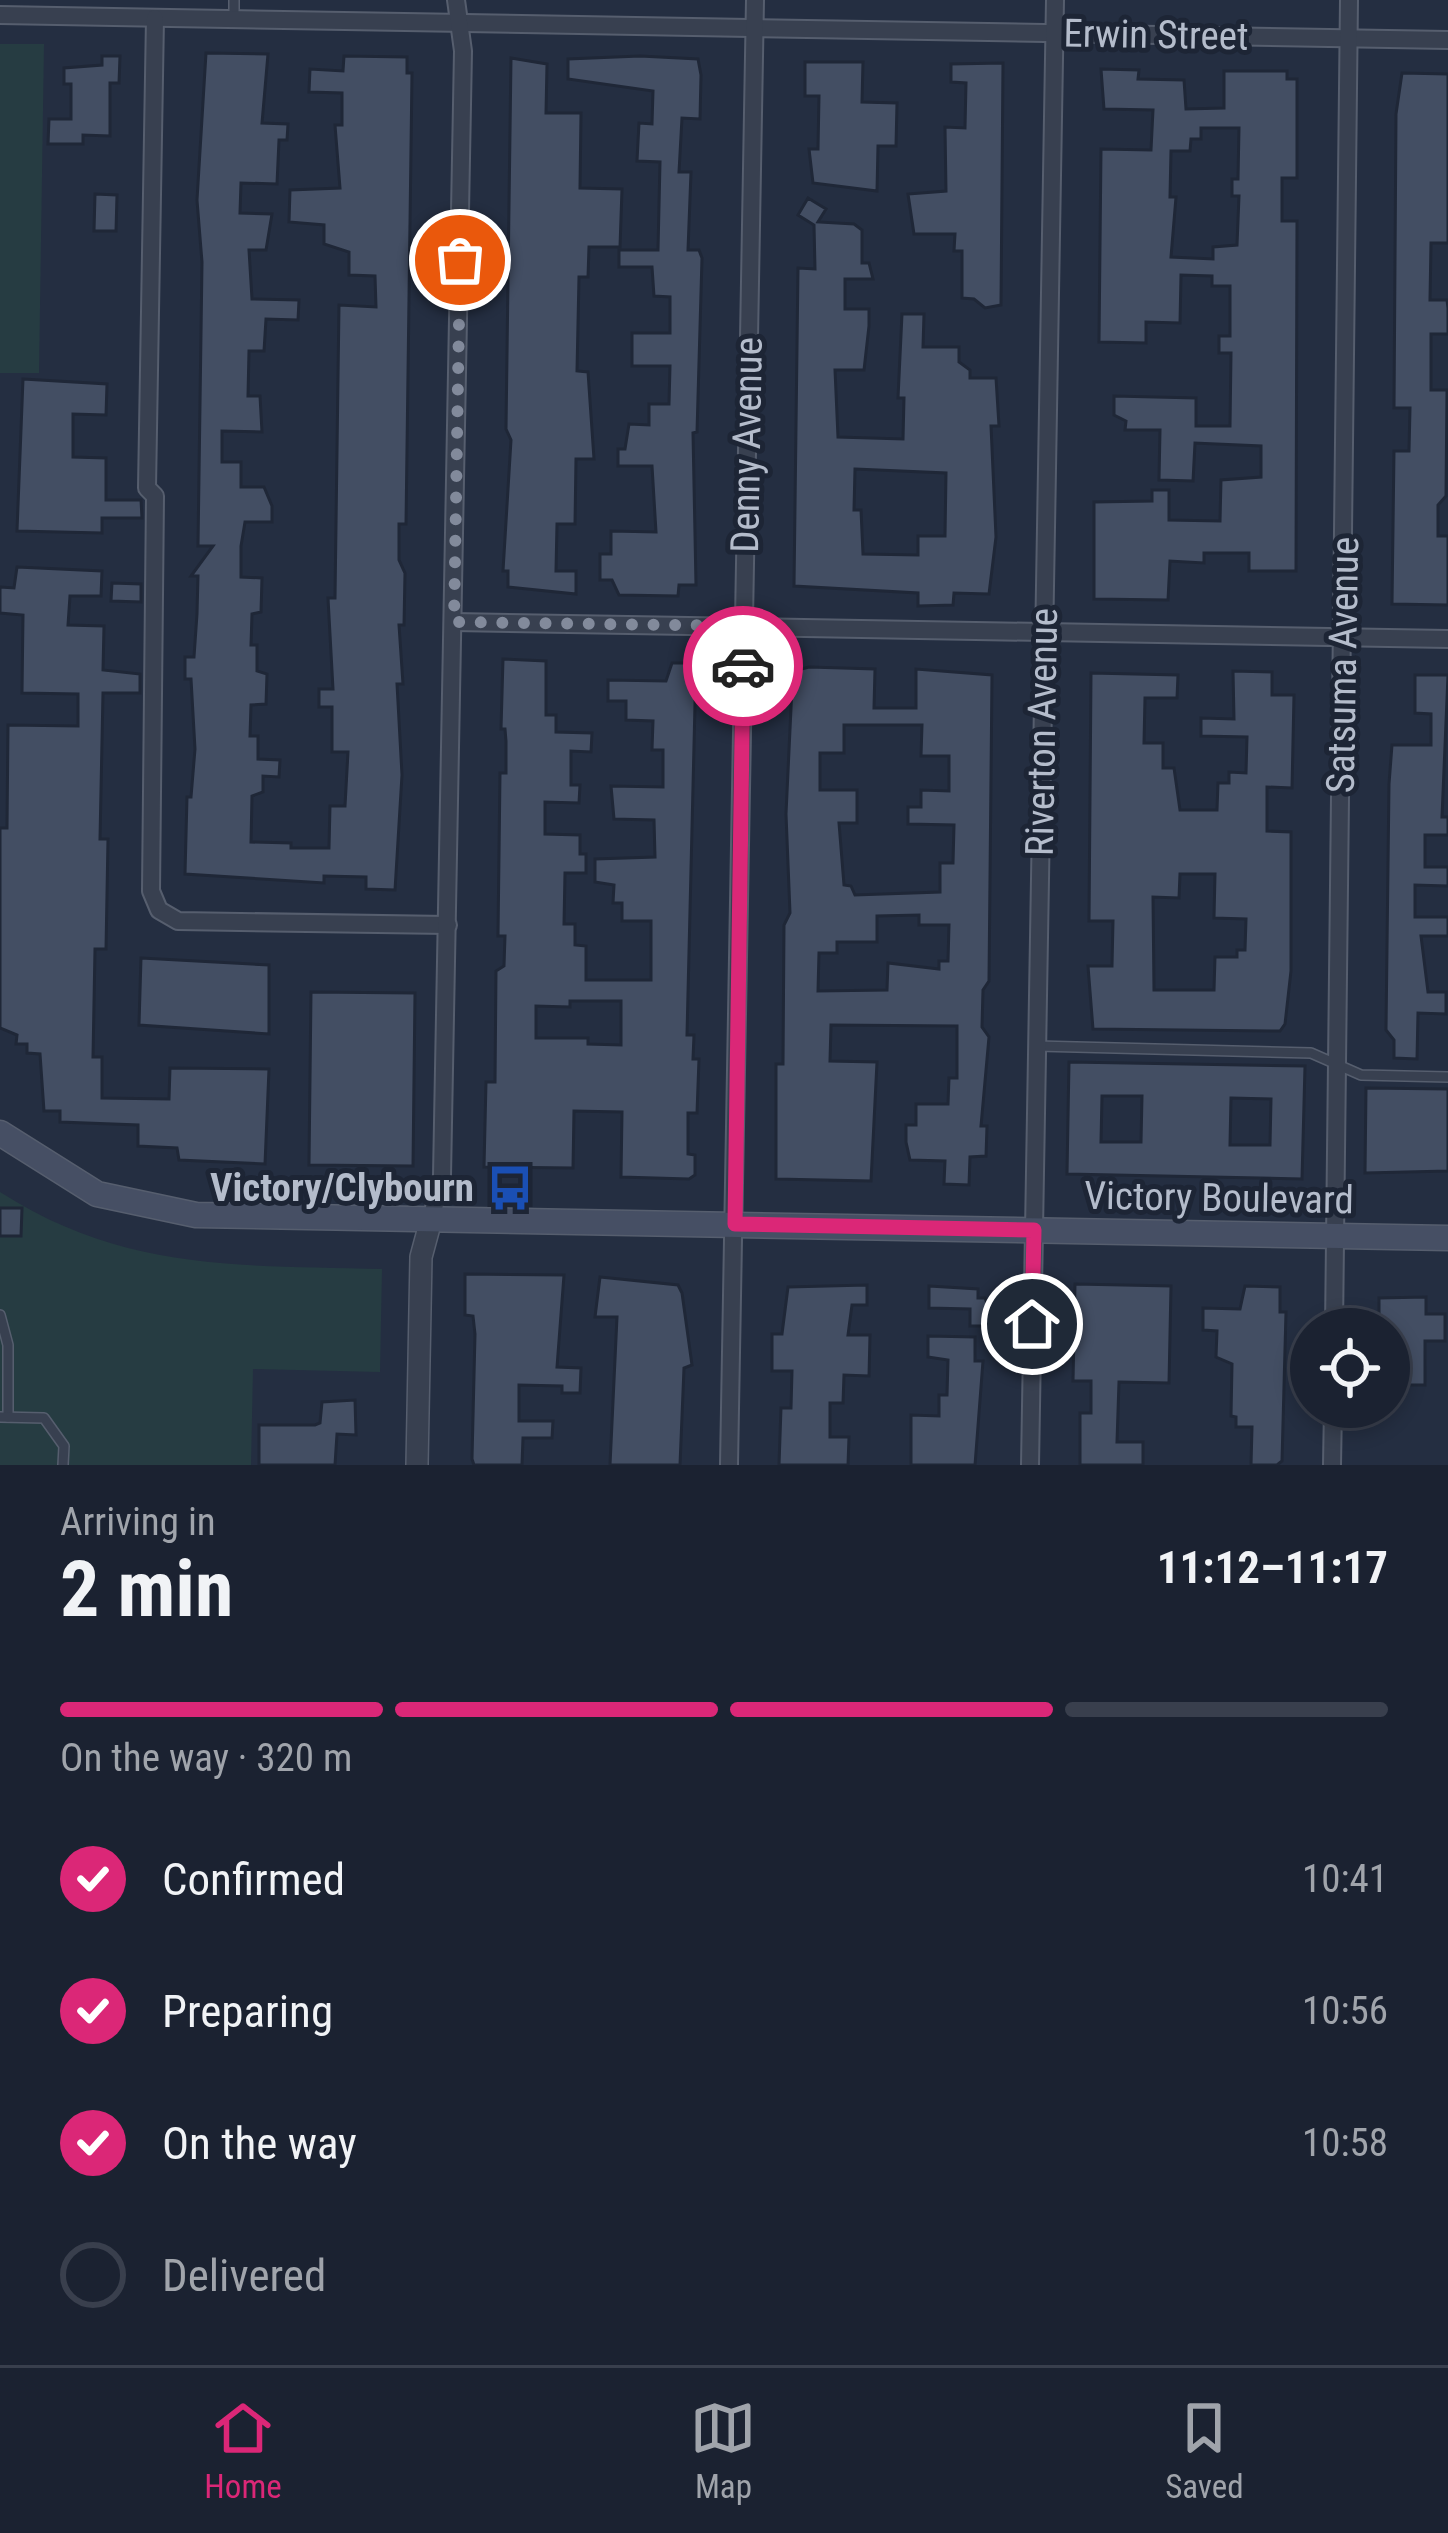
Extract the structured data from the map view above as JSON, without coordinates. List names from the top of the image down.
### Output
{
  "streets": {
    "main road": ["Victory Boulevard"],
    "street": [
      "Erwin Street",
      "Denny Avenue",
      "Satsuma Avenue",
      "Riverton Avenue"
    ]
  },
  "crossings": [
    ["Erwin Street", "Denny Avenue"],
    ["Erwin Street", "Satsuma Avenue"],
    ["Erwin Street", "Riverton Avenue"],
    ["Denny Avenue", "Victory Boulevard"],
    ["Satsuma Avenue", "Victory Boulevard"],
    ["Riverton Avenue", "Victory Boulevard"]
  ],
  "places": {
    "bus stop": ["Victory/Clybourn"]
  },
  "page": {
    "heading": ["2 min", "Arriving in", "11:12–11:17"],
    "bar": "On the way · 320 m",
    "list": [
      ["Confirmed", "10:41"],
      ["Preparing", "10:56"],
      ["On the way", "10:58"],
      "Delivered"
    ],
    "tabs": ["Home", "Map", "Saved"]
  }
}
